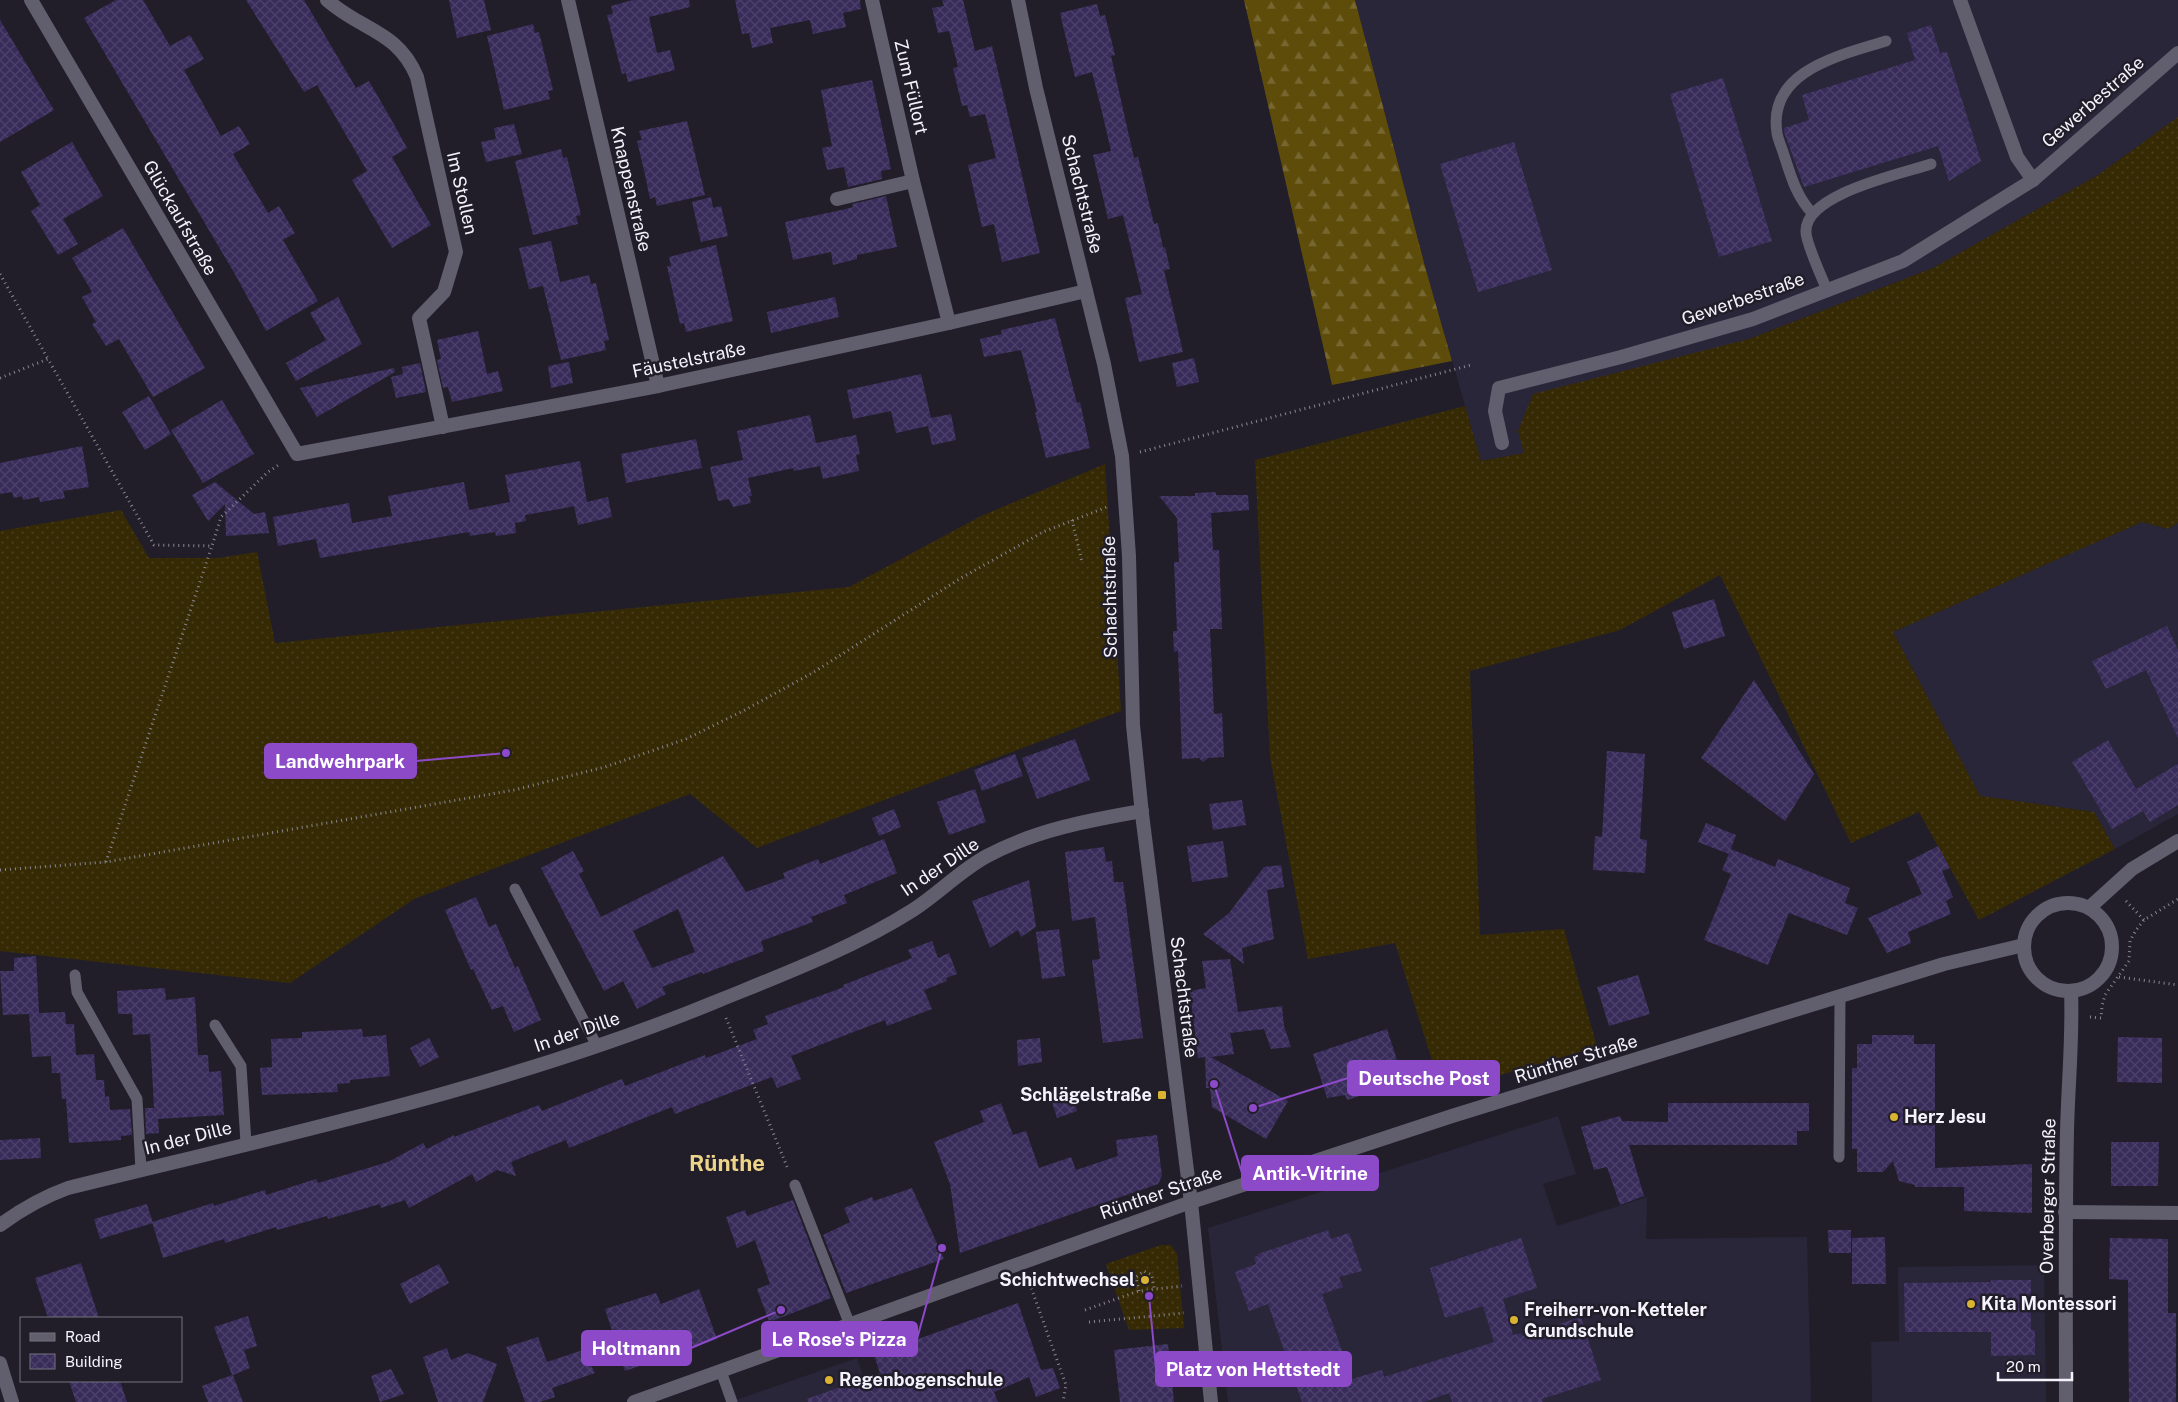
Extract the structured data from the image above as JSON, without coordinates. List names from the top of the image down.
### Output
{
  "streets": {
    "street": [
      "Zum Füllort",
      "Gewerbestraße",
      "Knappenstraße",
      "Im Stollen",
      "Schachtstraße",
      "Glückaufstraße",
      "Fäustelstraße",
      "In der Dille",
      "Rünther Straße",
      "Overberger Straße"
    ]
  },
  "crossings": [
    ["Zum Füllort", "Fäustelstraße"],
    ["Knappenstraße", "Fäustelstraße"],
    ["Im Stollen", "Fäustelstraße"],
    ["Schachtstraße", "Fäustelstraße"],
    ["Schachtstraße", "In der Dille"],
    ["Schachtstraße", "Rünther Straße"],
    ["Glückaufstraße", "Fäustelstraße"],
    ["Rünther Straße", "Overberger Straße"]
  ],
  "districts": ["Rünthe"],
  "places": {
    "other": [
      "Landwehrpark",
      "Antik-Vitrine",
      "Deutsche Post",
      "Herz Jesu",
      "Le Rose's Pizza",
      "Schichtwechsel",
      "Platz von Hettstedt",
      "Kita Montessori",
      "Holtmann",
      "Freiherr-von-Ketteler Grundschule",
      "Regenbogenschule"
    ],
    "transit": ["Schlägelstraße"]
  },
  "legend": ["Road", "Building"],
  "scale_bar": "20 m"
}
